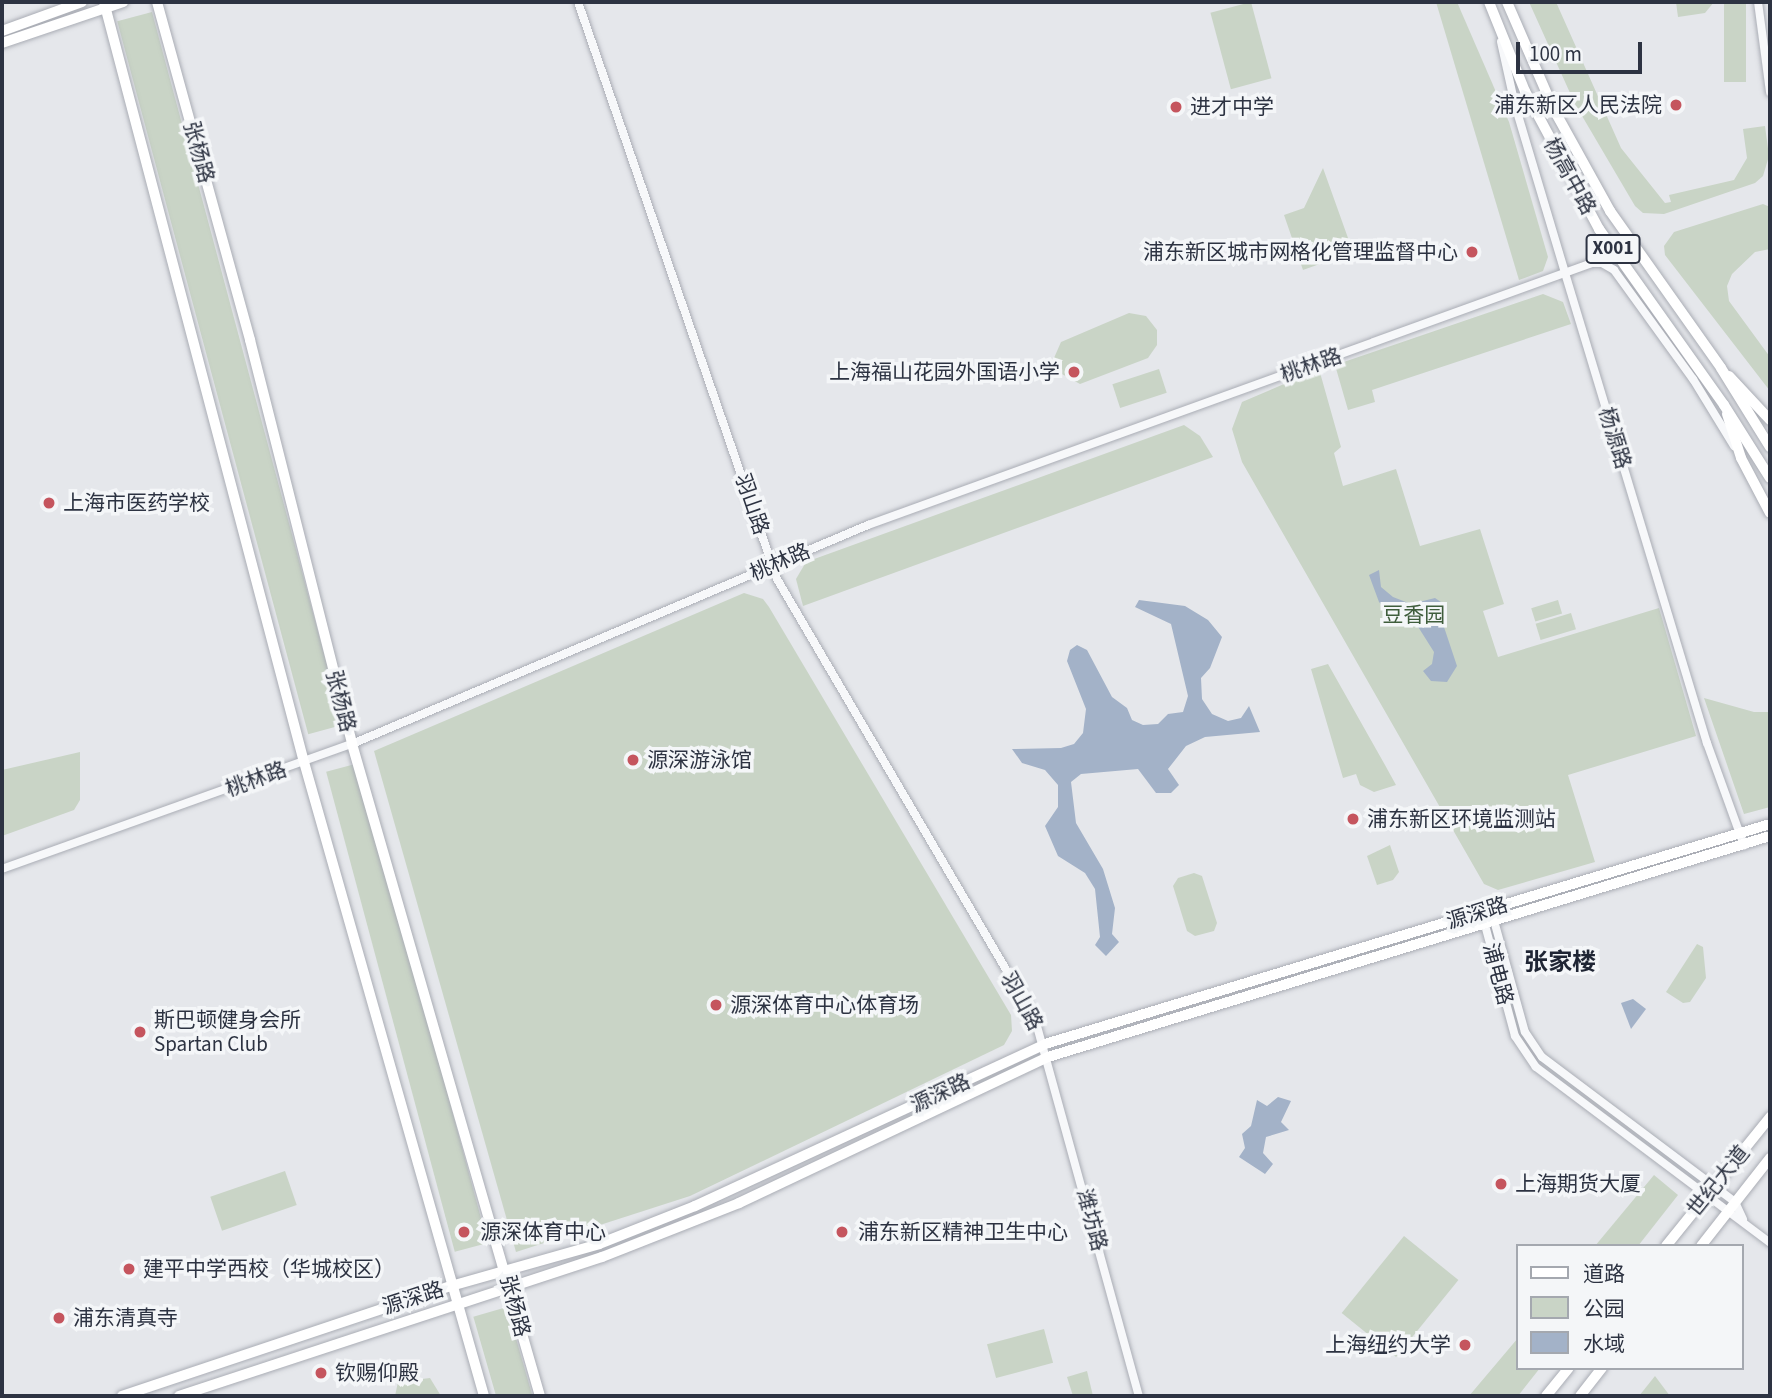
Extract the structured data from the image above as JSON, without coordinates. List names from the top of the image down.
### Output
{
  "streets": {
    "main road": [
      "张杨路",
      "杨高中路",
      "X001",
      "源深路",
      "世纪大道"
    ],
    "street": [
      "桃林路",
      "杨源路",
      "羽山路",
      "浦电路",
      "潍坊路"
    ]
  },
  "crossings": [
    ["张杨路", "桃林路"],
    ["张杨路", "源深路"],
    ["杨高中路", "X001"],
    ["杨高中路", "杨源路"],
    ["X001", "桃林路"],
    ["X001", "杨源路"],
    ["桃林路", "杨源路"],
    ["桃林路", "羽山路"],
    ["杨源路", "源深路"],
    ["羽山路", "源深路"],
    ["羽山路", "潍坊路"],
    ["源深路", "浦电路"],
    ["源深路", "潍坊路"],
    ["浦电路", "世纪大道"]
  ],
  "districts": ["张家楼"],
  "parks": ["豆香园"],
  "places": [
    "浦东新区人民法院",
    "进才中学",
    "浦东新区城市网格化管理监督中心",
    "上海福山花园外国语小学",
    "上海市医药学校",
    "源深游泳馆",
    "浦东新区环境监测站",
    "源深体育中心体育场",
    "斯巴顿健身会所 Spartan Club",
    "上海期货大厦",
    "源深体育中心",
    "浦东新区精神卫生中心",
    "建平中学西校（华城校区）",
    "浦东清真寺",
    "上海纽约大学",
    "钦赐仰殿"
  ],
  "legend": ["道路", "公园", "水域"],
  "scale_bar": "100 m"
}
